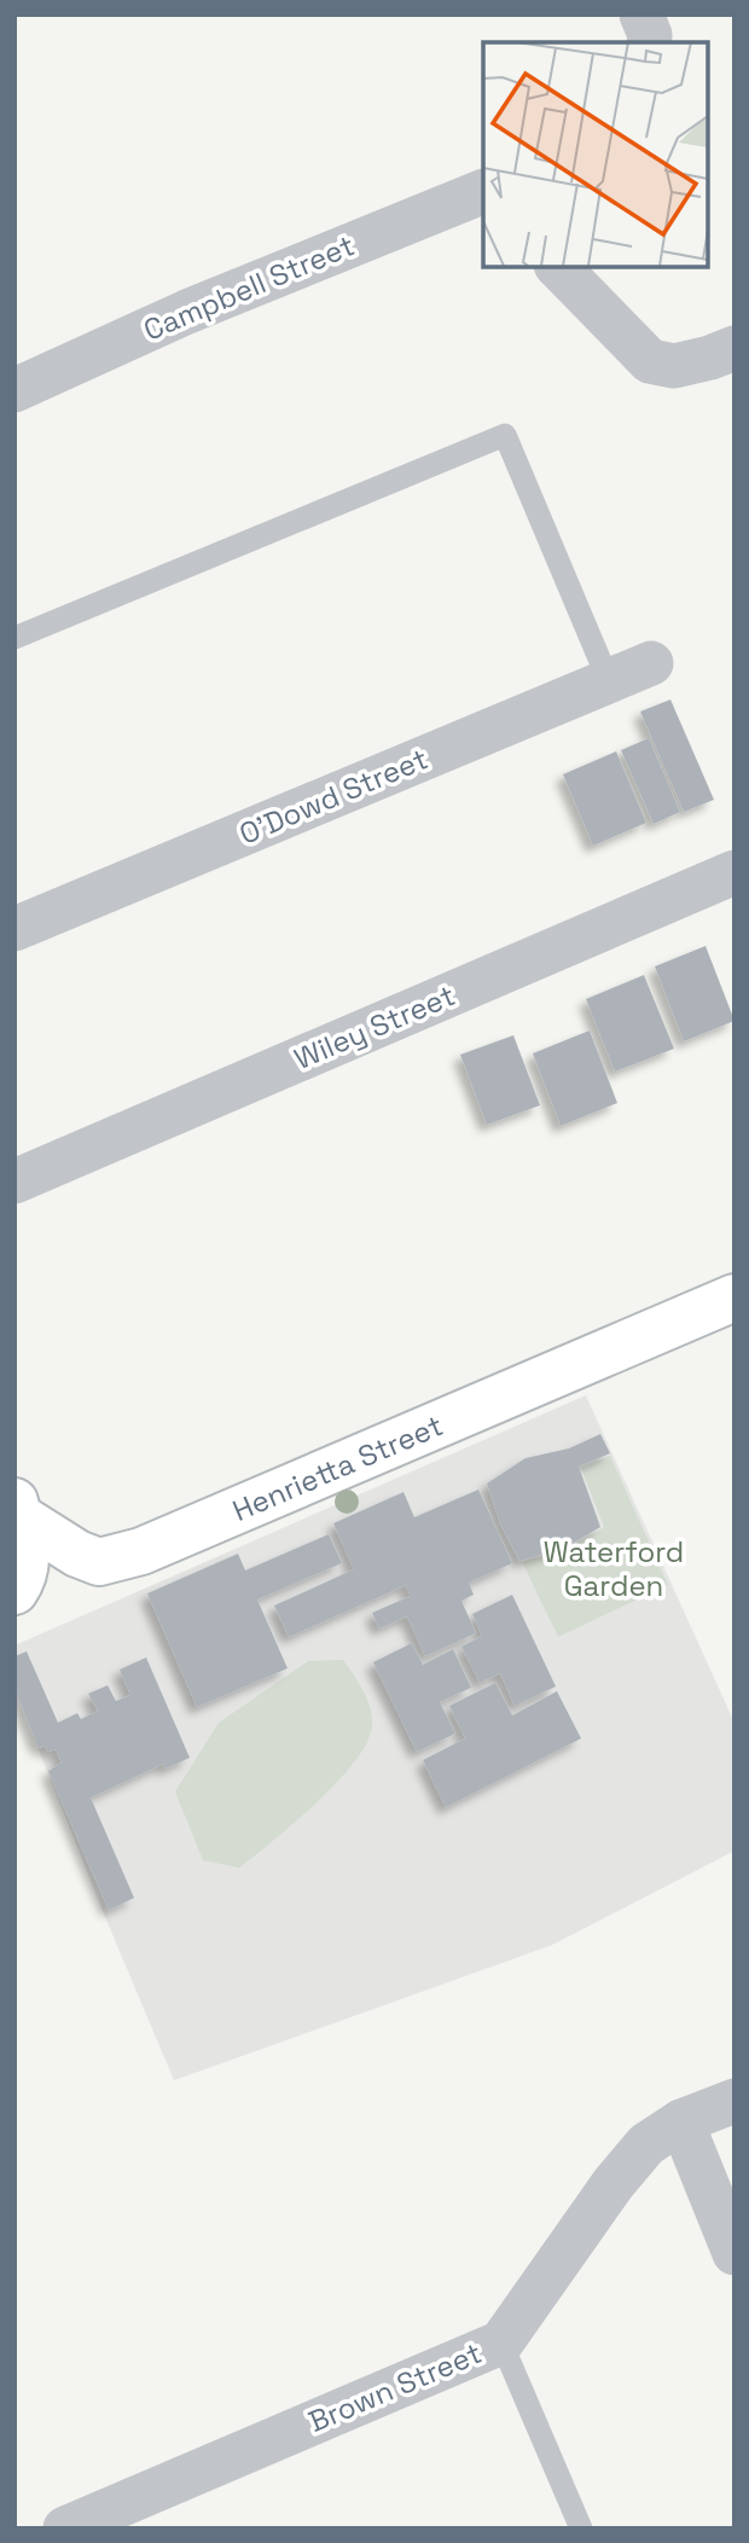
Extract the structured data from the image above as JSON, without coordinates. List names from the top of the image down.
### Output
{
  "streets": {
    "street": [
      "Campbell Street",
      "O'Dowd Street",
      "Wiley Street",
      "Henrietta Street",
      "Brown Street"
    ]
  },
  "parks": ["Waterford Garden"]
}
